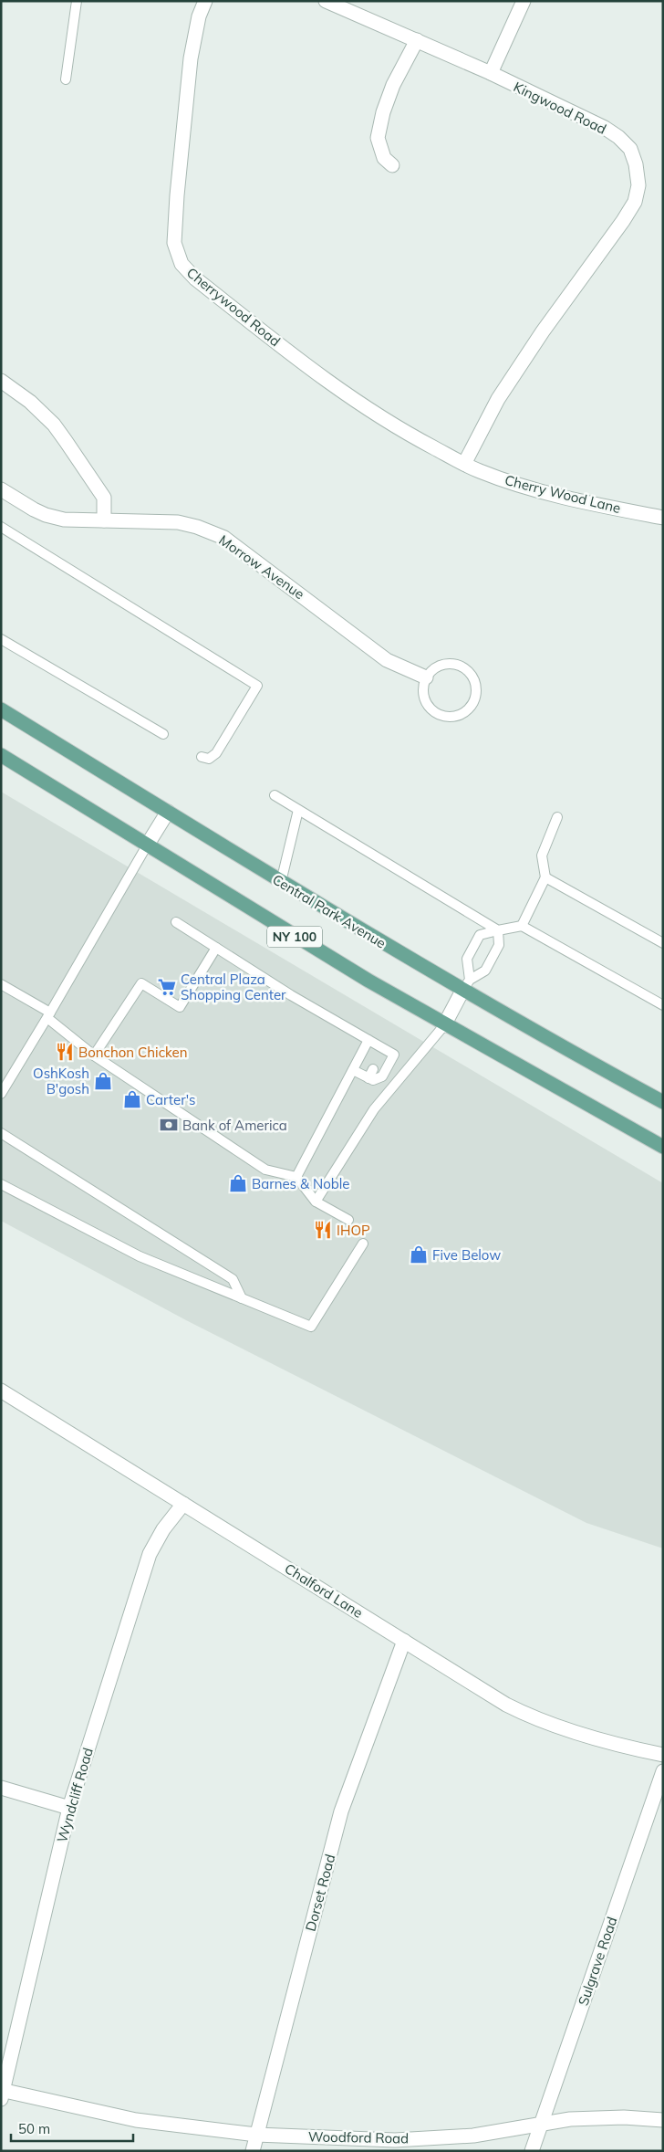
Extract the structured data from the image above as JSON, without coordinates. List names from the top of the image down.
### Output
{
  "streets": {
    "main road": ["Central Park Avenue", "NY 100"],
    "street": [
      "Kingwood Road",
      "Cherrywood Road",
      "Cherry Wood Lane",
      "Morrow Avenue",
      "Chalford Lane",
      "Wyndcliff Road",
      "Dorset Road",
      "Sulgrave Road",
      "Woodford Road"
    ]
  },
  "crossings": [
    ["Kingwood Road", "Cherrywood Road"],
    ["Kingwood Road", "Cherry Wood Lane"],
    ["Cherrywood Road", "Cherry Wood Lane"],
    ["Chalford Lane", "Wyndcliff Road"],
    ["Chalford Lane", "Dorset Road"],
    ["Wyndcliff Road", "Woodford Road"],
    ["Dorset Road", "Woodford Road"],
    ["Sulgrave Road", "Woodford Road"]
  ],
  "places": {
    "supermarket": ["Central Plaza Shopping Center"],
    "restaurant": ["Bonchon Chicken", "IHOP"],
    "shop": [
      "OshKosh B'gosh",
      "Carter's",
      "Barnes & Noble",
      "Five Below"
    ],
    "bank": ["Bank of America"]
  },
  "scale_bar": "50 m"
}
